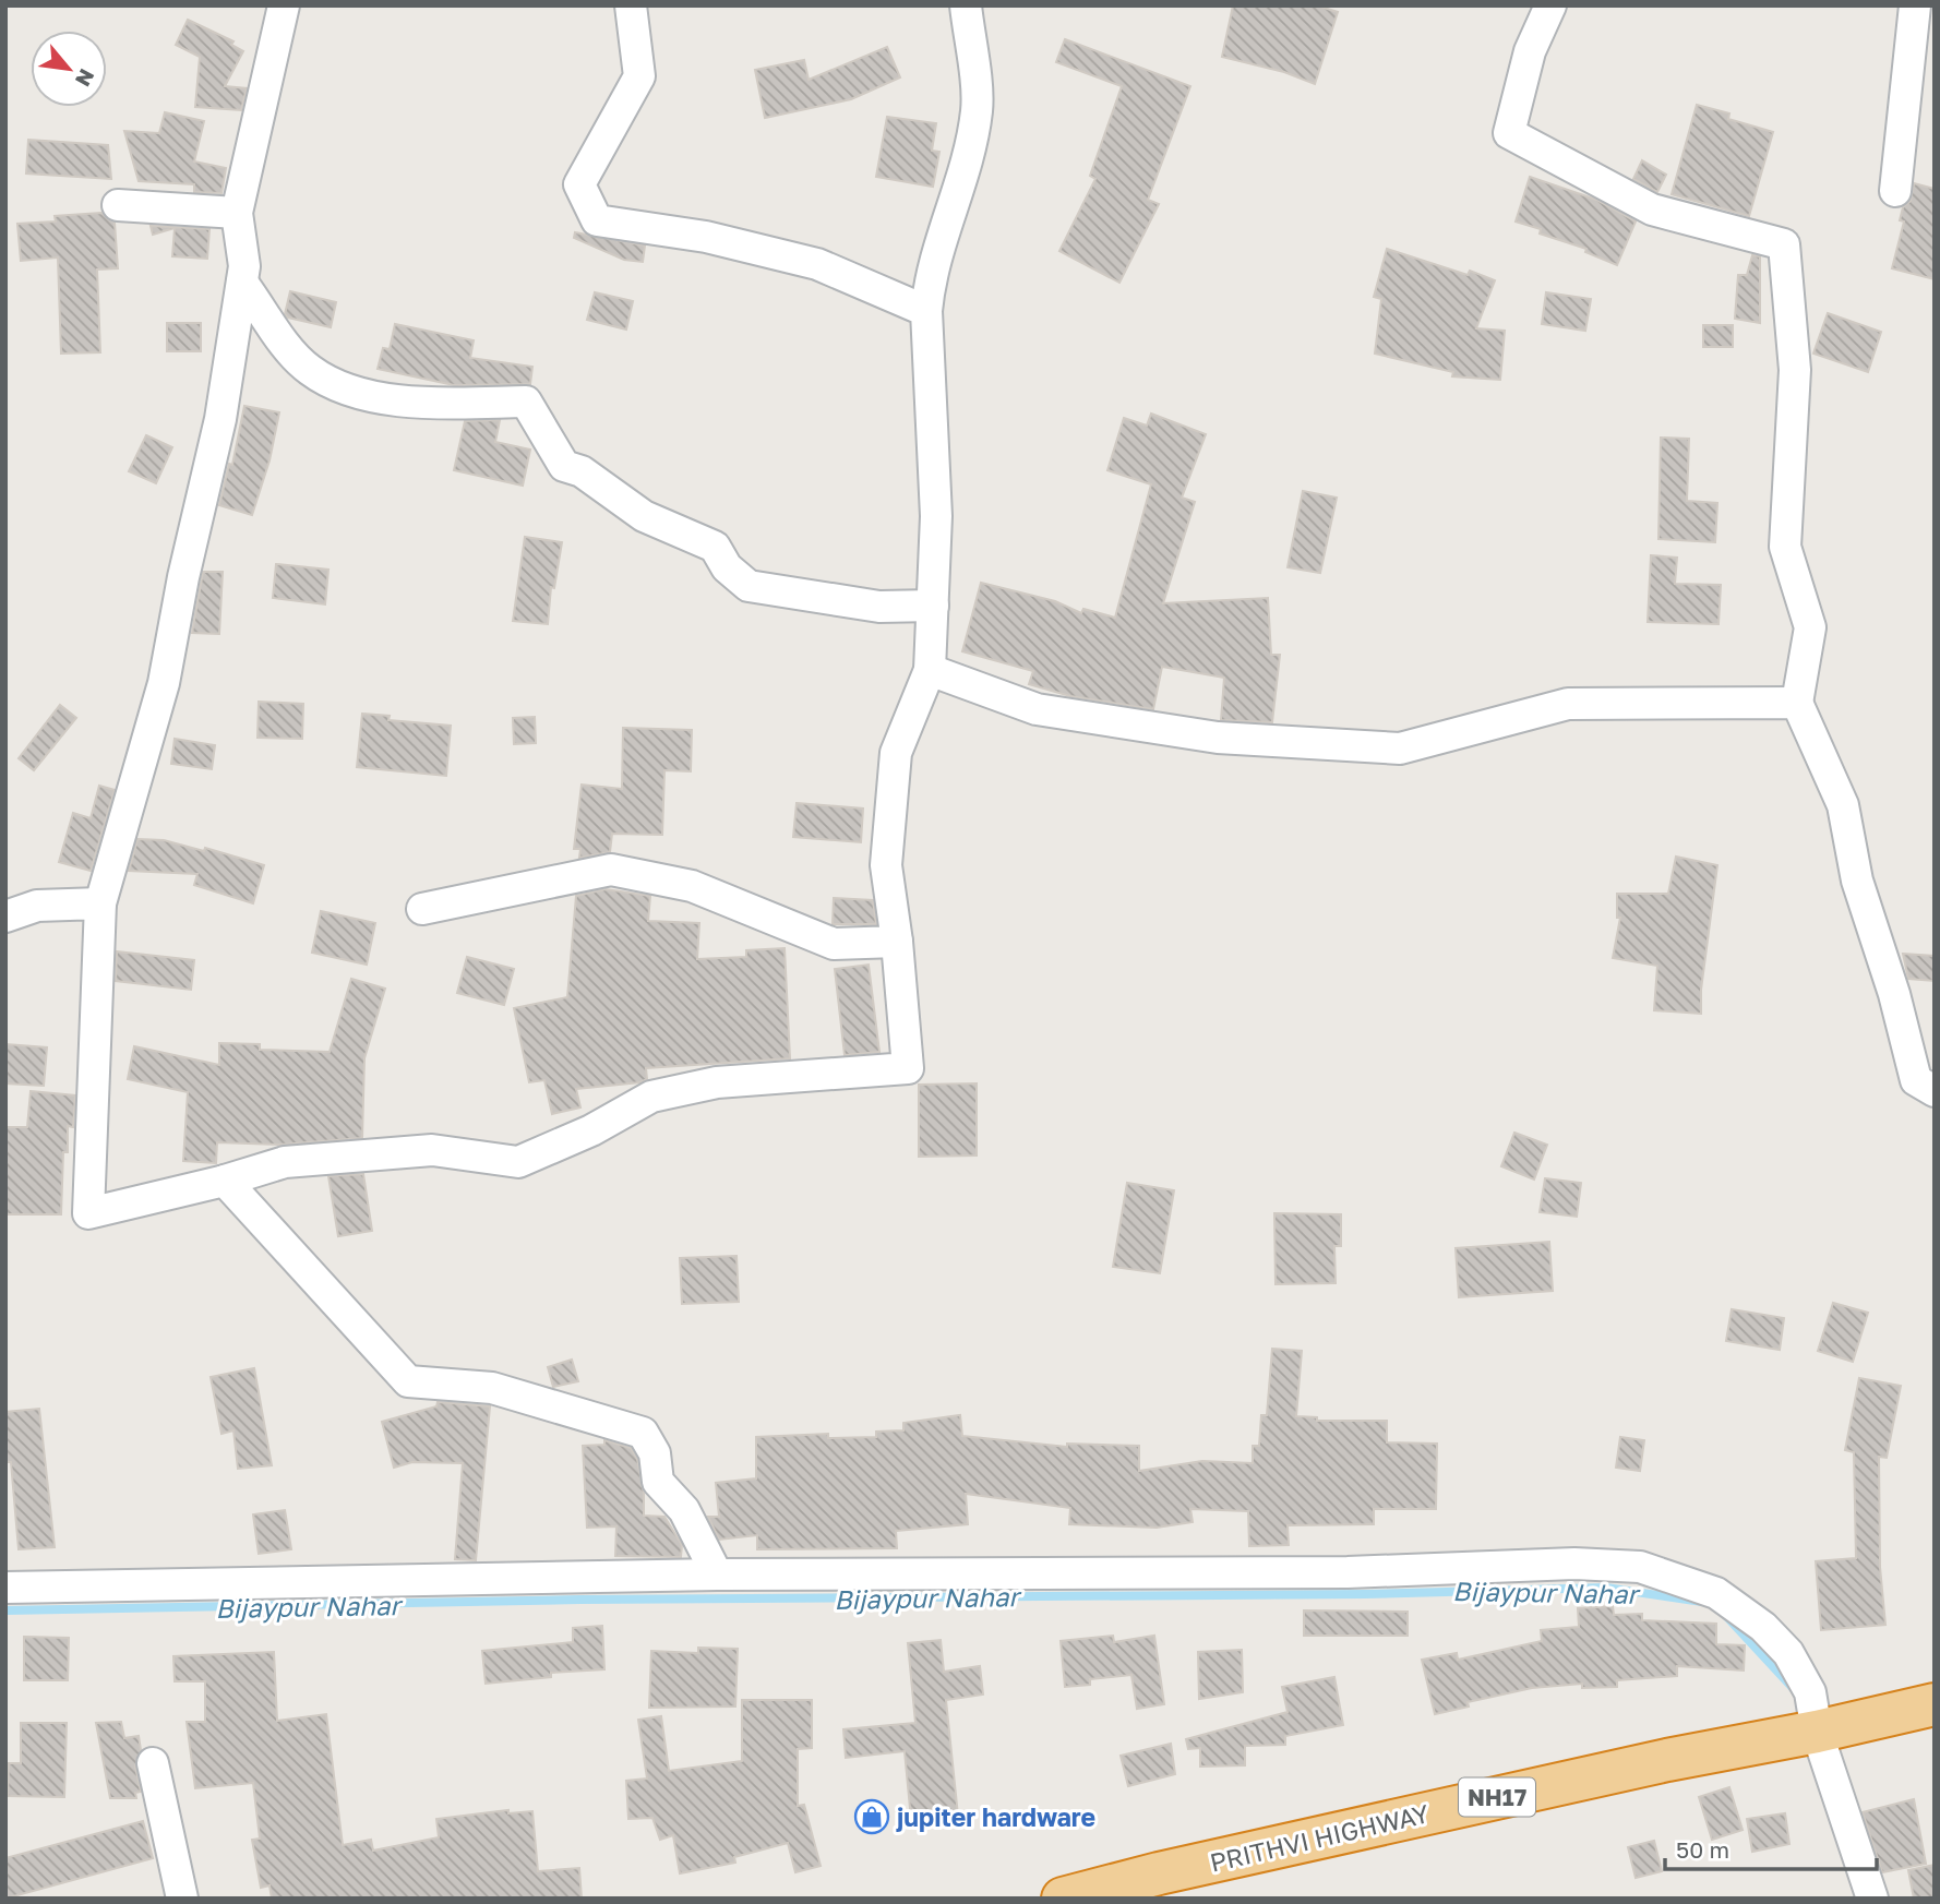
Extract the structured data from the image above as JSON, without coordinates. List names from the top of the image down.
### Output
{
  "streets": {
    "highway": ["NH17", "PRITHVI HIGHWAY"]
  },
  "water": ["Bijaypur Nahar"],
  "places": {
    "shop": ["jupiter hardware"]
  },
  "scale_bar": "50 m",
  "north": "bottom right"
}
